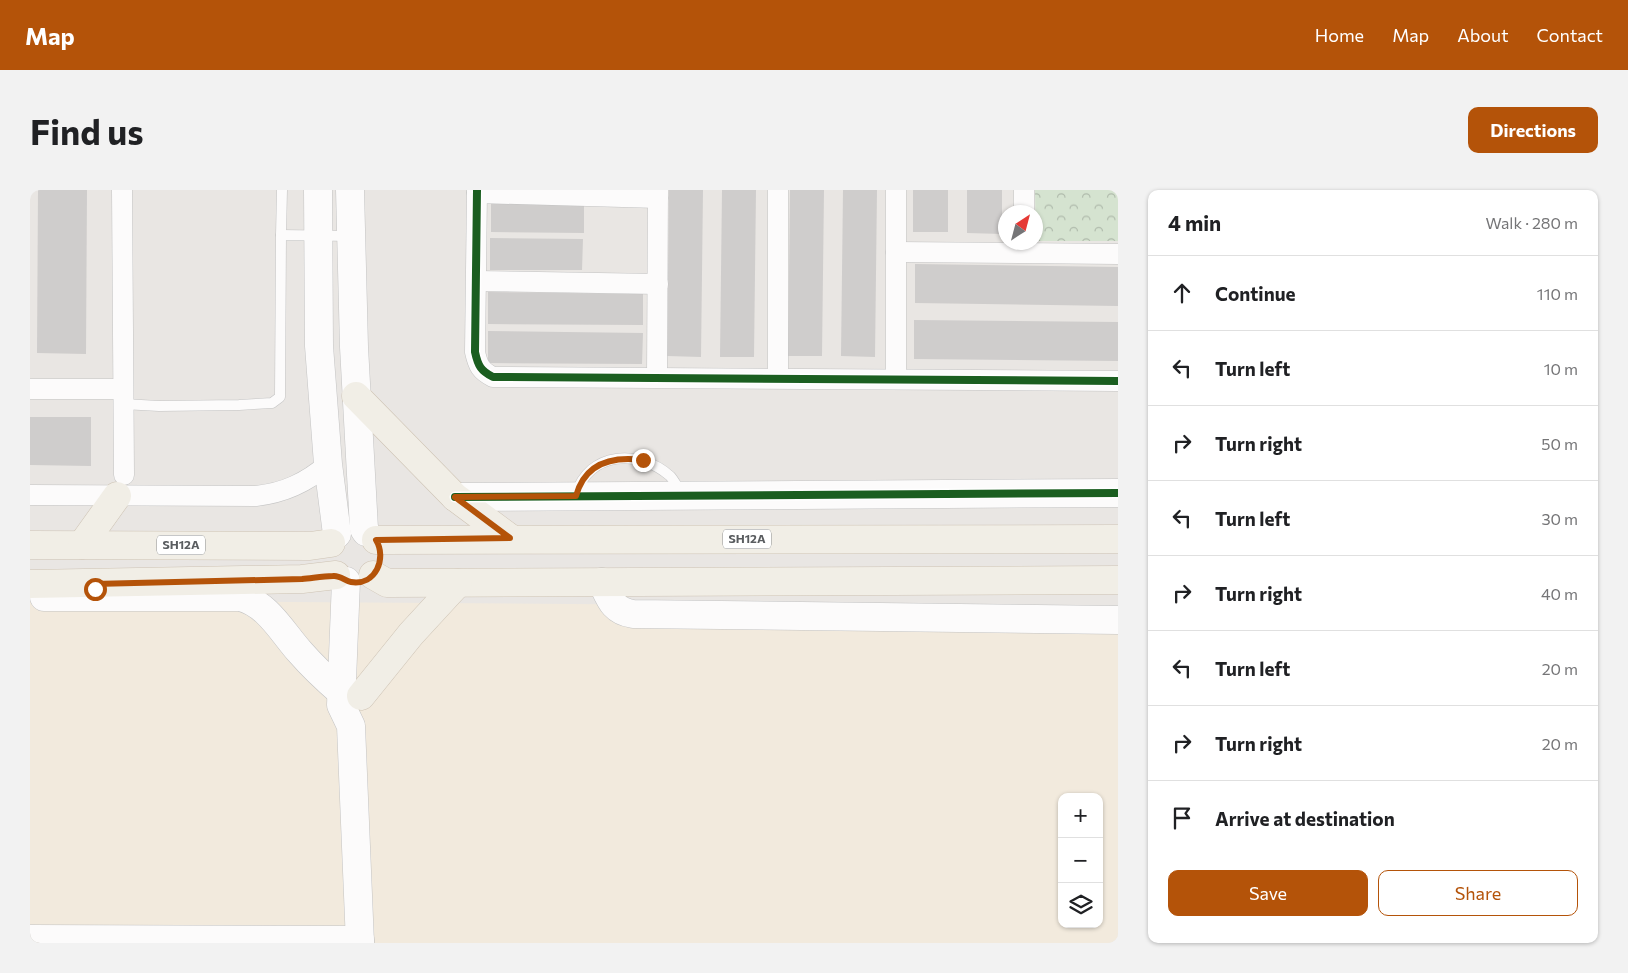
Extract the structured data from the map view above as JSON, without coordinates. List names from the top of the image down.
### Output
{
  "streets": {
    "main road": ["SH12A"]
  },
  "north": "top right",
  "page": {
    "header": "Map",
    "nav": [
      "Home",
      "Map",
      "About",
      "Contact"
    ],
    "buttons": [
      "Directions",
      ["Save", "Share"]
    ],
    "title": "Find us",
    "heading": ["4 min", "Walk · 280 m"],
    "list": [
      ["Continue", "110 m"],
      ["Turn left", "10 m"],
      ["Turn right", "50 m"],
      ["Turn left", "30 m"],
      ["Turn right", "40 m"],
      ["Turn left", "20 m"],
      ["Turn right", "20 m"],
      "Arrive at destination"
    ],
    "map_buttons": ["+", "−"]
  }
}
